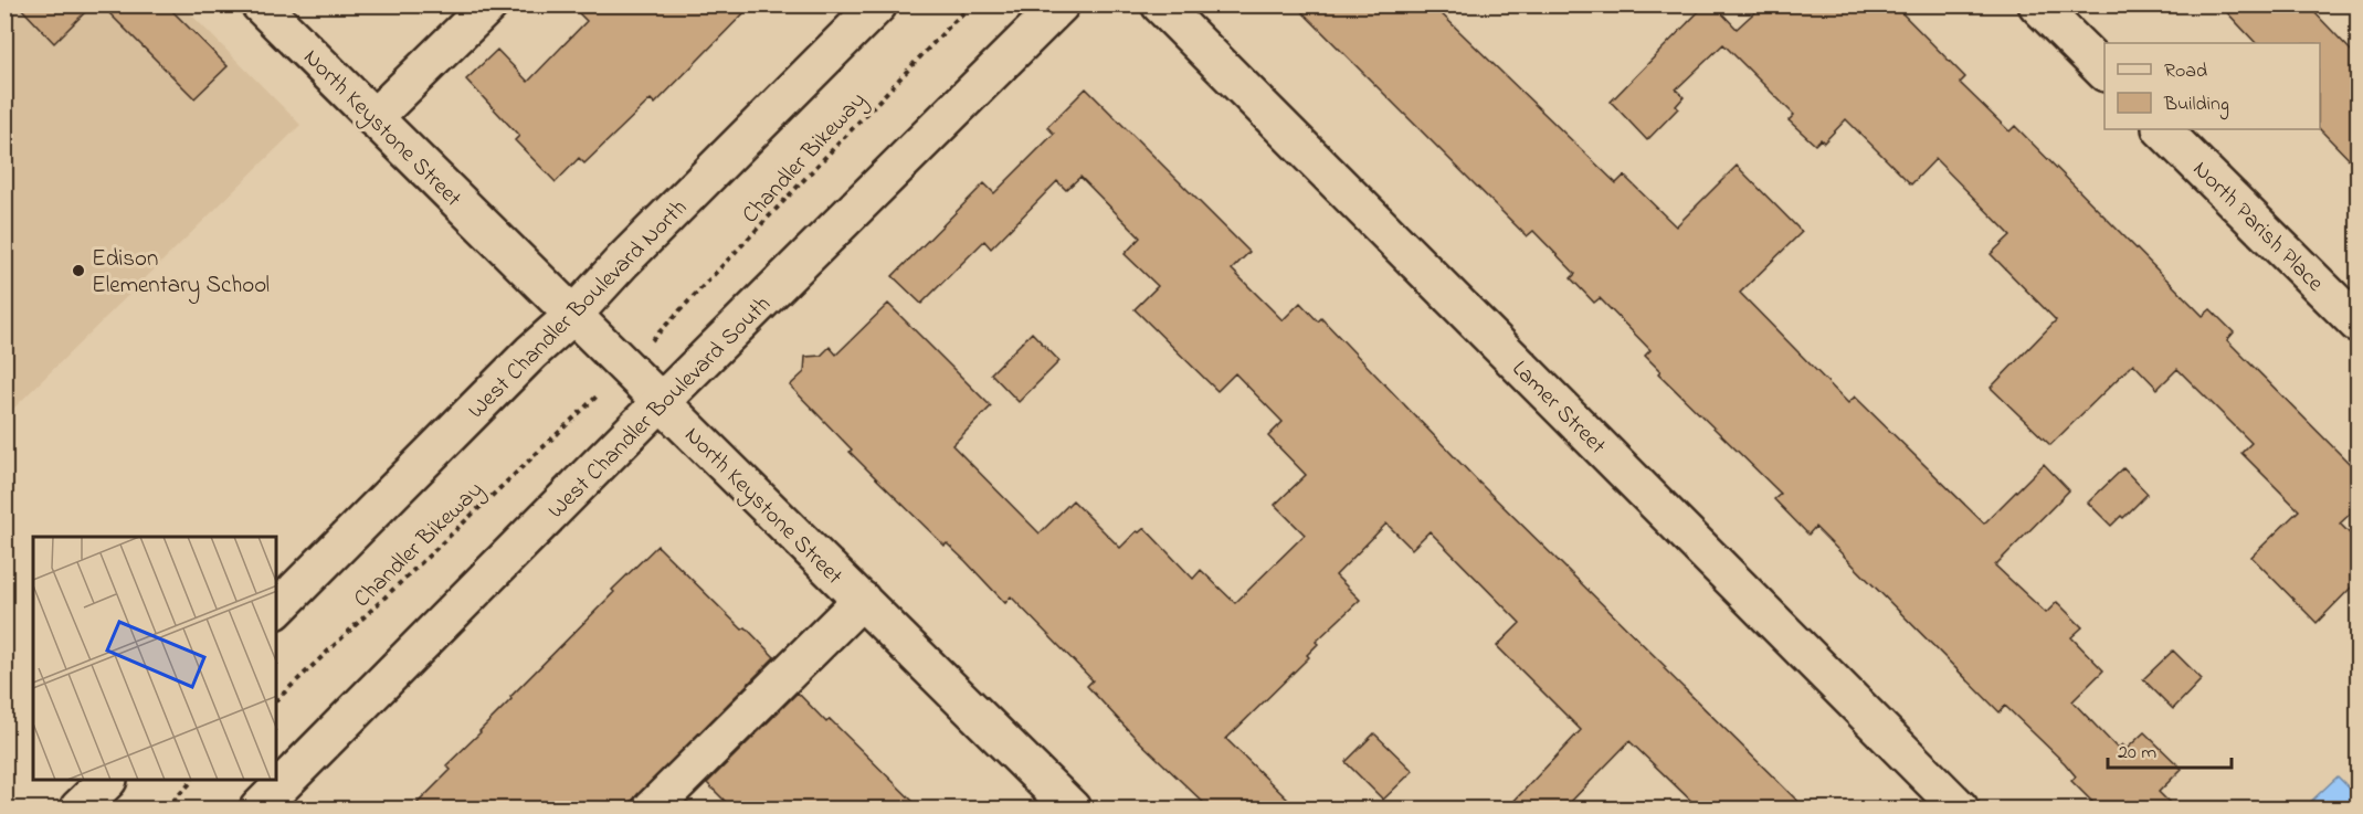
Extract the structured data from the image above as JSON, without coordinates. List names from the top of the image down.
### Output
{
  "streets": {
    "street": [
      "North Keystone Street",
      "North Parish Place",
      "West Chandler Boulevard North",
      "West Chandler Boulevard South",
      "Lamer Street"
    ],
    "path": ["Chandler Bikeway"]
  },
  "crossings": [
    ["North Keystone Street", "West Chandler Boulevard North"],
    ["North Keystone Street", "West Chandler Boulevard South"]
  ],
  "places": ["Edison Elementary School"],
  "legend": ["Road", "Building"],
  "scale_bar": "20 m"
}
